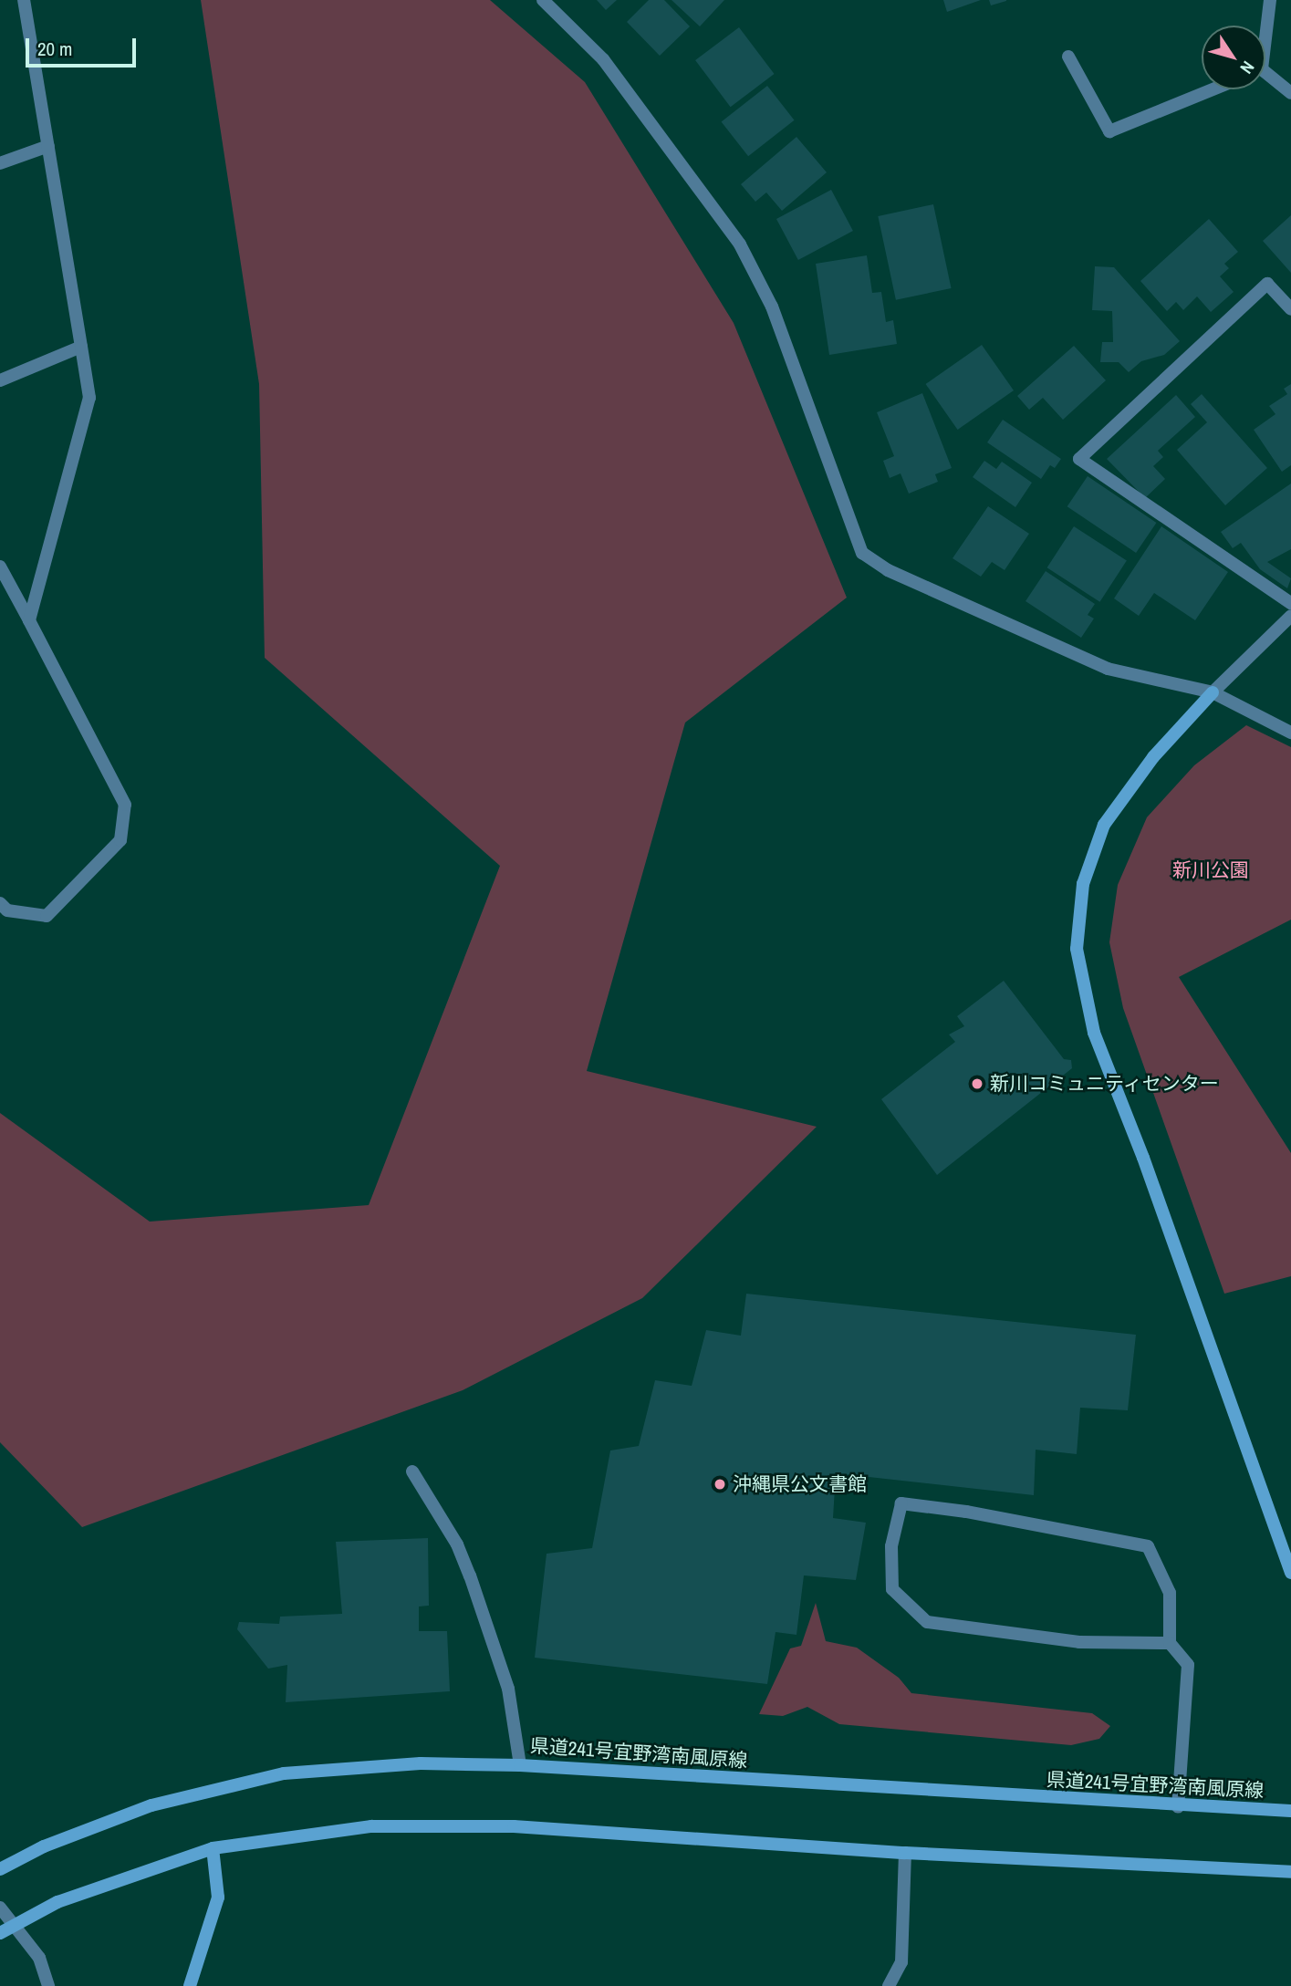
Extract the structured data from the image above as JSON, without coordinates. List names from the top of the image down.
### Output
{
  "streets": {
    "main road": ["県道241号宜野湾南風原線"]
  },
  "parks": ["新川公園"],
  "places": ["新川コミュニティセンター", "沖縄県公文書館"],
  "scale_bar": "20 m",
  "north": "bottom right"
}
